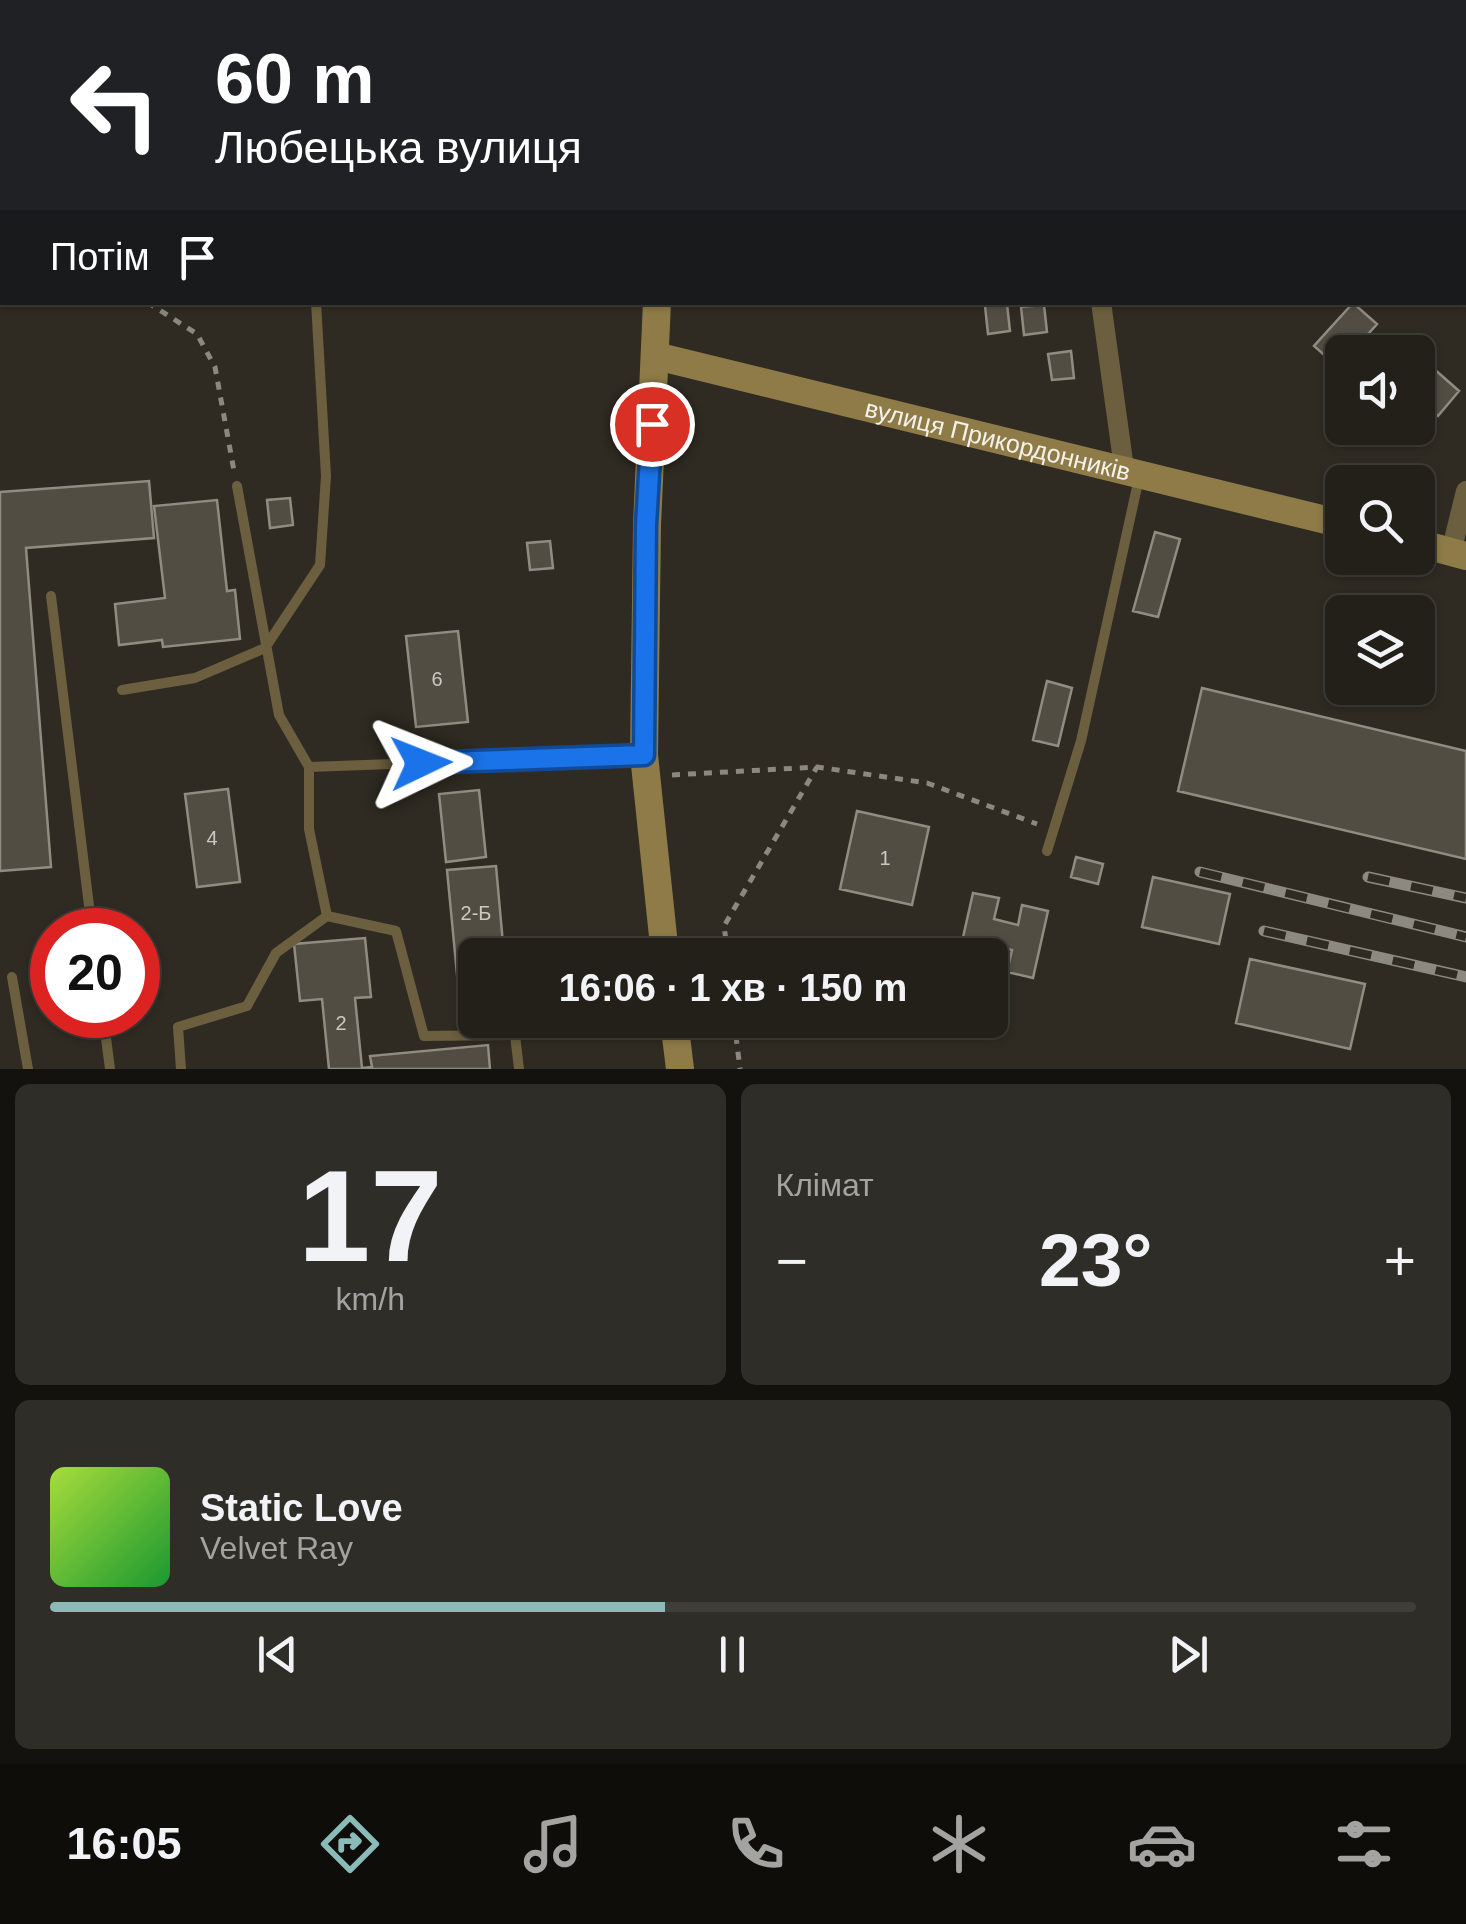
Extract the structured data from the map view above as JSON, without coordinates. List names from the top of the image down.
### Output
{
  "streets": {
    "street": ["вулиця Прикордонників"]
  },
  "house_numbers": [
    "6",
    "4",
    "1",
    "2-Б",
    "2"
  ],
  "page": {
    "turn": ["60 m", "Любецька вулиця"],
    "then": "Потім",
    "limit": "20",
    "trip": "16:06 · 1 хв · 150 m",
    "tile": [
      ["17", "km/h"],
      "Клімат"
    ],
    "heat": ["−", "23°", "+"],
    "song": ["Static Love", "Velvet Ray"],
    "tabs": "16:05"
  }
}
